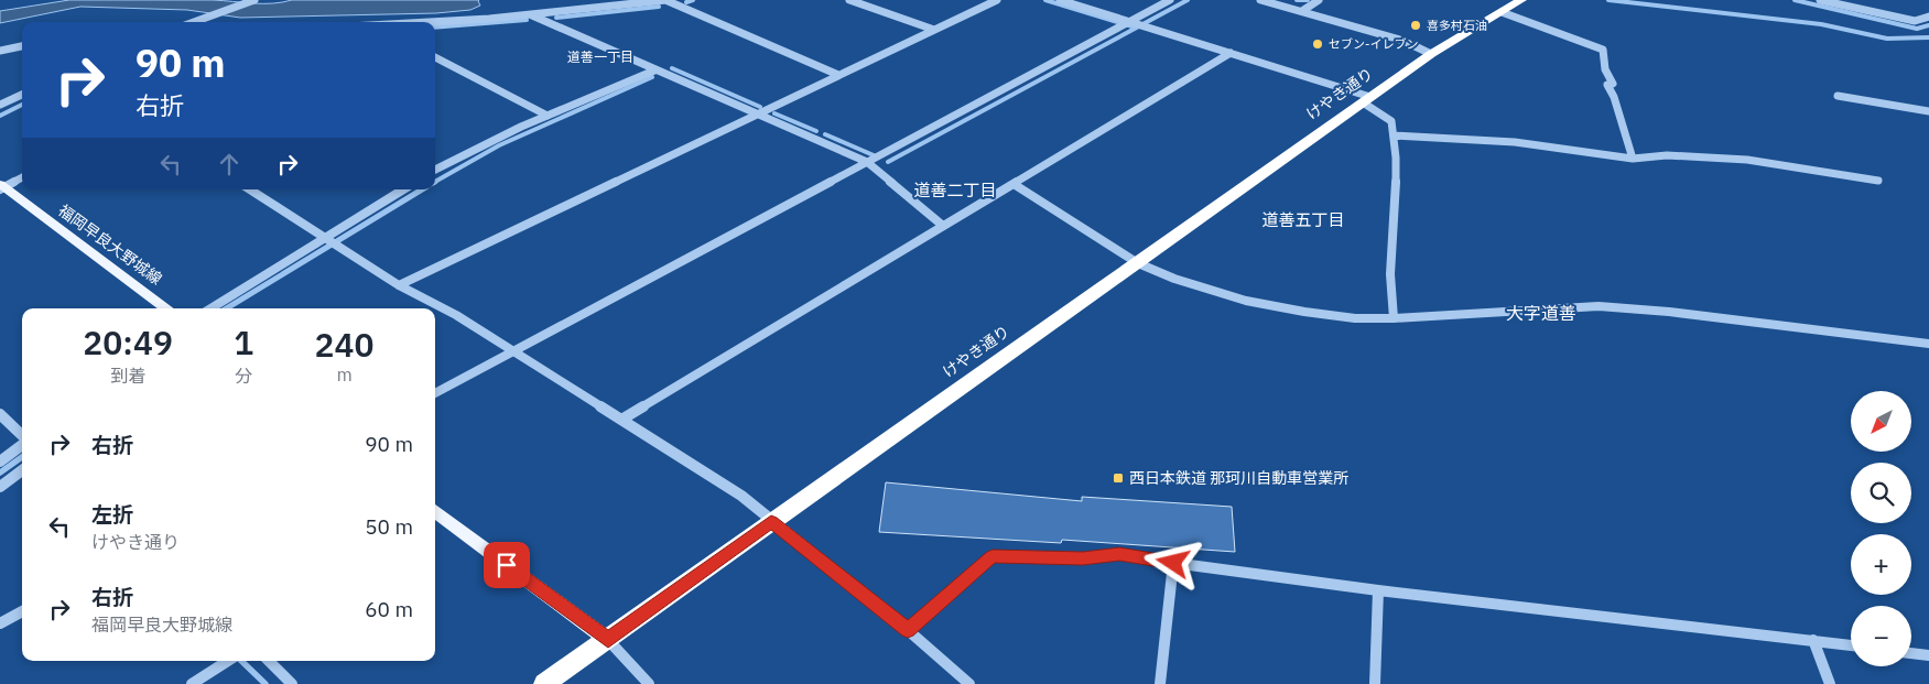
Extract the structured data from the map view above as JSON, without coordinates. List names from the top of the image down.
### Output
{
  "streets": {
    "highway": ["けやき通り"],
    "main road": ["福岡早良大野城線"]
  },
  "districts": [
    "道善一丁目",
    "道善二丁目",
    "道善五丁目",
    "大字道善"
  ],
  "places": {
    "other": ["喜多村石油", "セブン-イレブン"],
    "transit": ["西日本鉄道 那珂川自動車営業所"]
  },
  "north": "bottom left",
  "page": {
    "turn": ["90 m", "右折"],
    "eta": [
      "20:49",
      "到着",
      "1",
      "分",
      "240",
      "m"
    ],
    "map_buttons": ["+", "−"],
    "list": [
      {
        "name": "右折",
        "value": "90 m"
      },
      {
        "name": "左折",
        "note": "けやき通り",
        "value": "50 m"
      },
      {
        "name": "右折",
        "note": "福岡早良大野城線",
        "value": "60 m"
      }
    ]
  }
}
